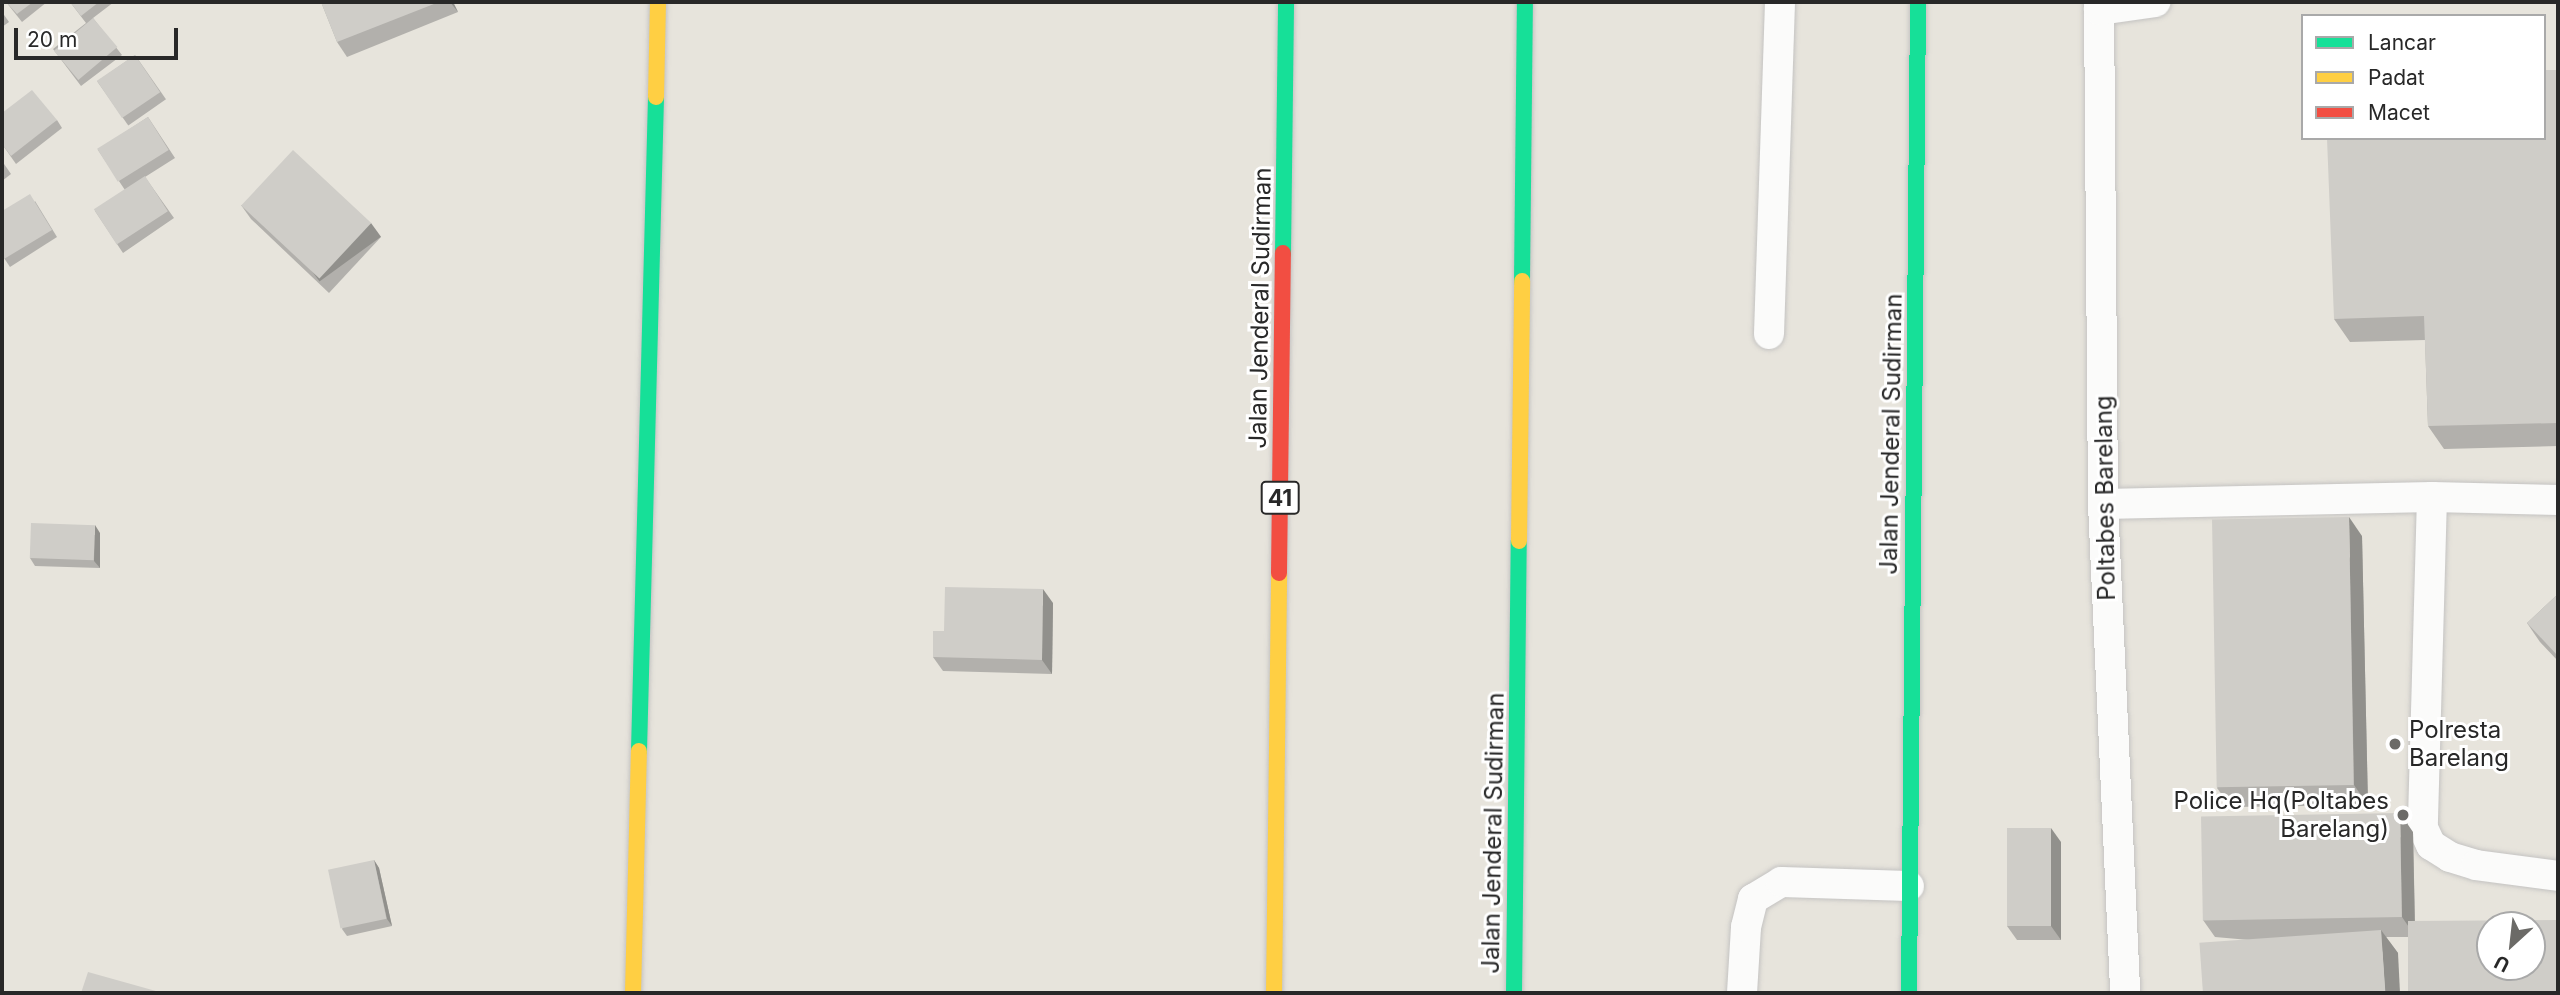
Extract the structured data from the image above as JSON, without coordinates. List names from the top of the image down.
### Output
{
  "streets": {
    "main road": ["Jalan Jenderal Sudirman", "41"],
    "lane": ["Poltabes Barelang"]
  },
  "places": ["Polresta Barelang", "Police Hq(Poltabes Barelang)"],
  "legend": ["Lancar", "Padat", "Macet"],
  "scale_bar": "20 m",
  "north": "bottom left"
}
